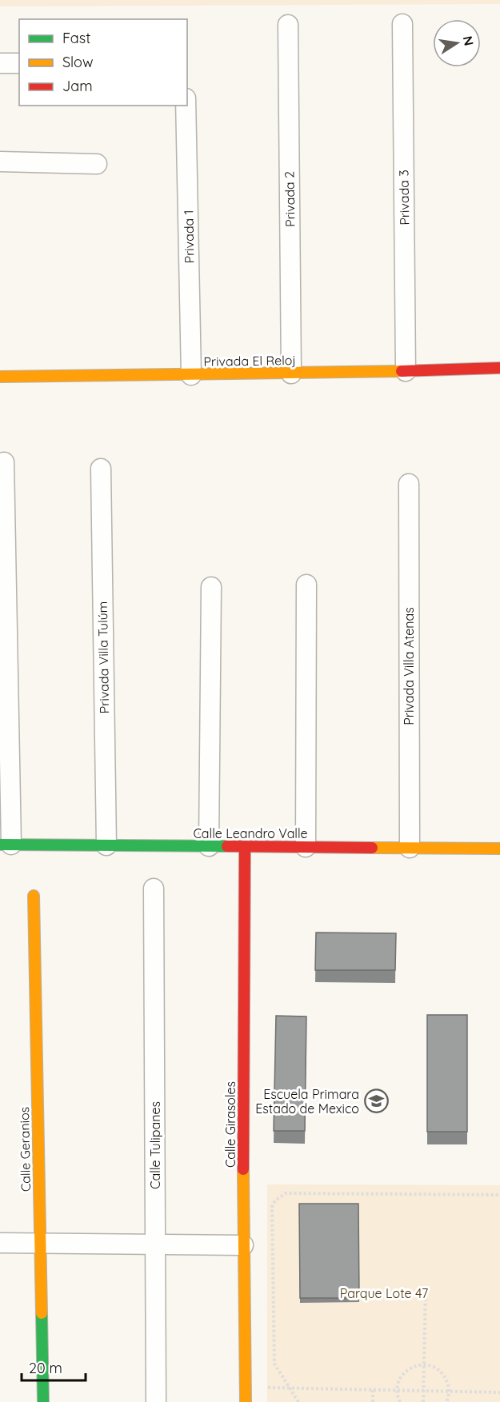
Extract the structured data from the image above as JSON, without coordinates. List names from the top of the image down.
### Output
{
  "streets": {
    "street": [
      "Privada 3",
      "Privada 2",
      "Privada 1",
      "Privada El Reloj",
      "Privada Villa Tulúm",
      "Privada Villa Atenas",
      "Calle Leandro Valle",
      "Calle Girasoles",
      "Calle Tulipanes",
      "Calle Geranios"
    ]
  },
  "crossings": [
    ["Privada 3", "Privada El Reloj"],
    ["Privada 2", "Privada El Reloj"],
    ["Privada 1", "Privada El Reloj"],
    ["Privada Villa Tulúm", "Calle Leandro Valle"],
    ["Privada Villa Atenas", "Calle Leandro Valle"],
    ["Calle Leandro Valle", "Calle Girasoles"]
  ],
  "parks": ["Parque Lote 47"],
  "places": {
    "school or university": ["Escuela Primara Estado de Mexico"]
  },
  "legend": ["Fast", "Slow", "Jam"],
  "scale_bar": "20 m",
  "north": "right"
}
